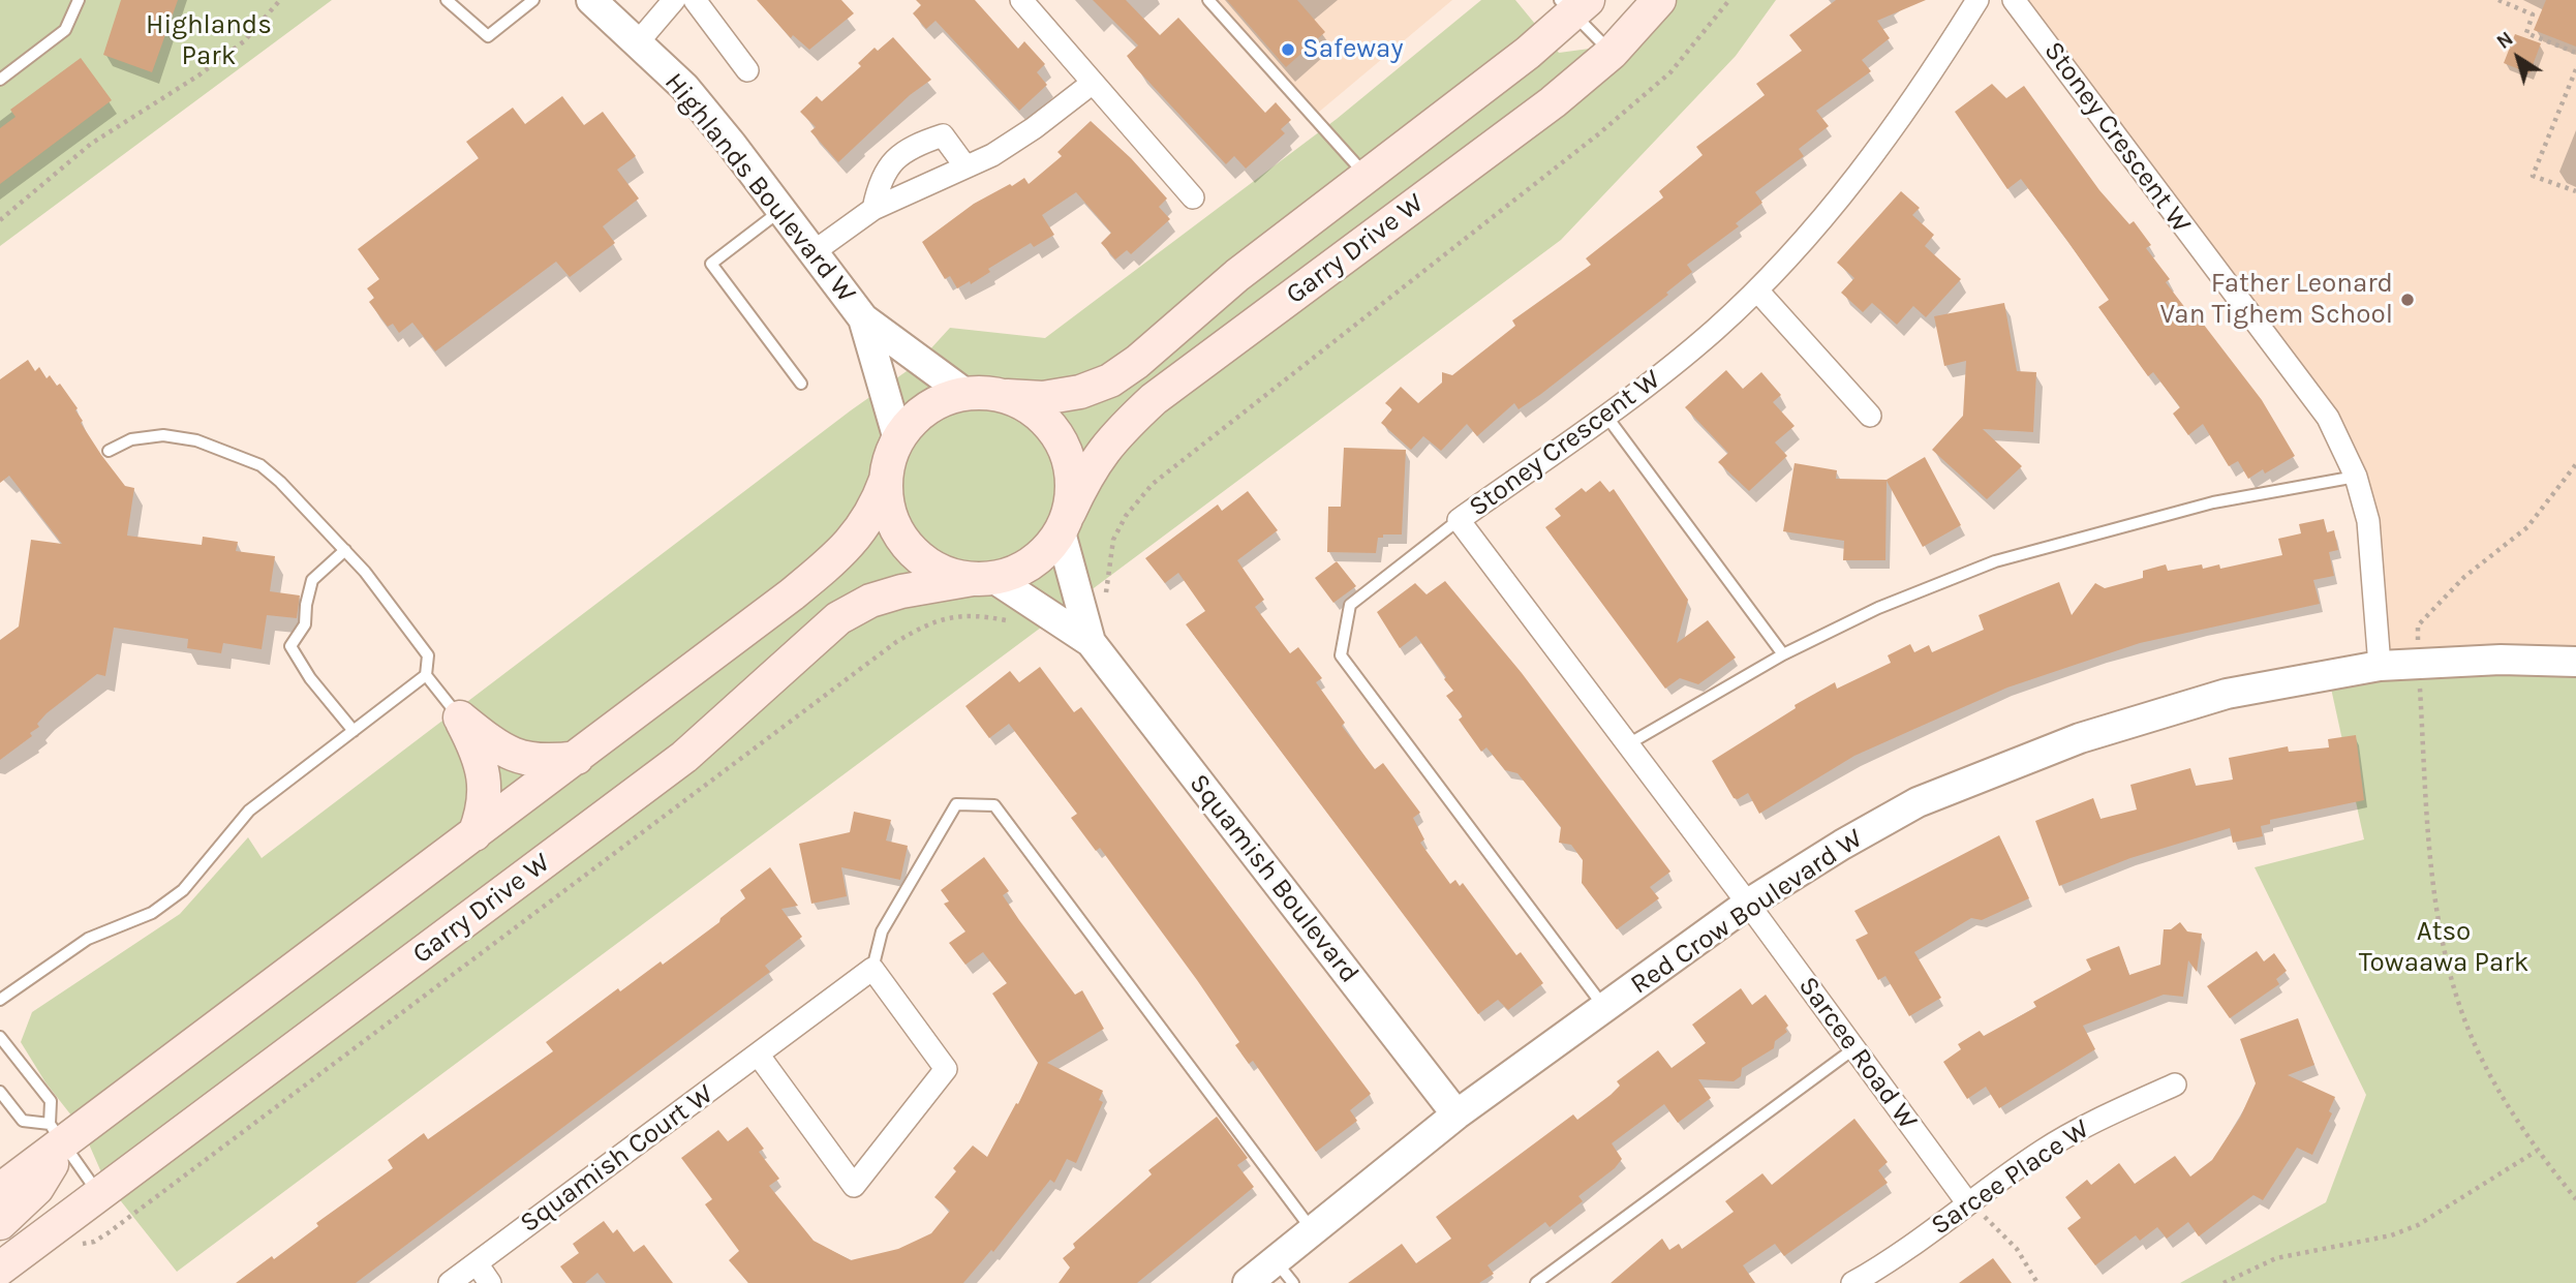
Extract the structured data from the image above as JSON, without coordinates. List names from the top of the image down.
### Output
{
  "streets": {
    "main road": ["Garry Drive W"],
    "street": [
      "Stoney Crescent W",
      "Highlands Boulevard W",
      "Squamish Boulevard",
      "Red Crow Boulevard W",
      "Sarcee Road W",
      "Squamish Court W",
      "Sarcee Place W"
    ]
  },
  "crossings": [
    ["Stoney Crescent W", "Red Crow Boulevard W"],
    ["Stoney Crescent W", "Sarcee Road W"],
    ["Highlands Boulevard W", "Garry Drive W"],
    ["Highlands Boulevard W", "Squamish Boulevard"],
    ["Garry Drive W", "Squamish Boulevard"],
    ["Squamish Boulevard", "Red Crow Boulevard W"],
    ["Red Crow Boulevard W", "Sarcee Road W"],
    ["Sarcee Road W", "Sarcee Place W"]
  ],
  "parks": ["Highlands Park", "Atso Towaawa Park"],
  "places": ["Safeway", "Father Leonard Van Tighem School"],
  "north": "top left"
}
